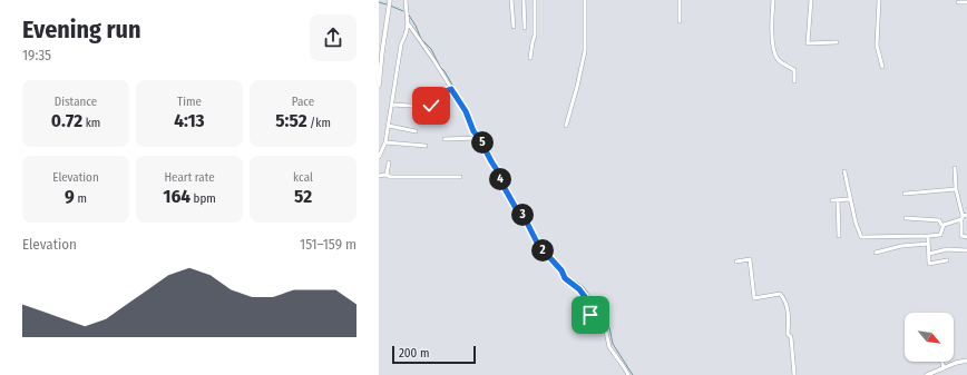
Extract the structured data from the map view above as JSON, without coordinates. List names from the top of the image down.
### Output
{
  "scale_bar": "200 m",
  "north": "bottom right",
  "page": {
    "heading": ["Evening run", "19:35"],
    "stats": [
      ["Distance", "0.72 km"],
      ["Time", "4:13"],
      ["Pace", "5:52 /km"],
      ["Elevation", "9 m"],
      ["Heart rate", "164 bpm"],
      ["kcal", "52"]
    ],
    "pins": [
      "5",
      "4",
      "3",
      "2"
    ],
    "chart": ["Elevation", "151–159 m"],
    "scale": "200 m"
  }
}
